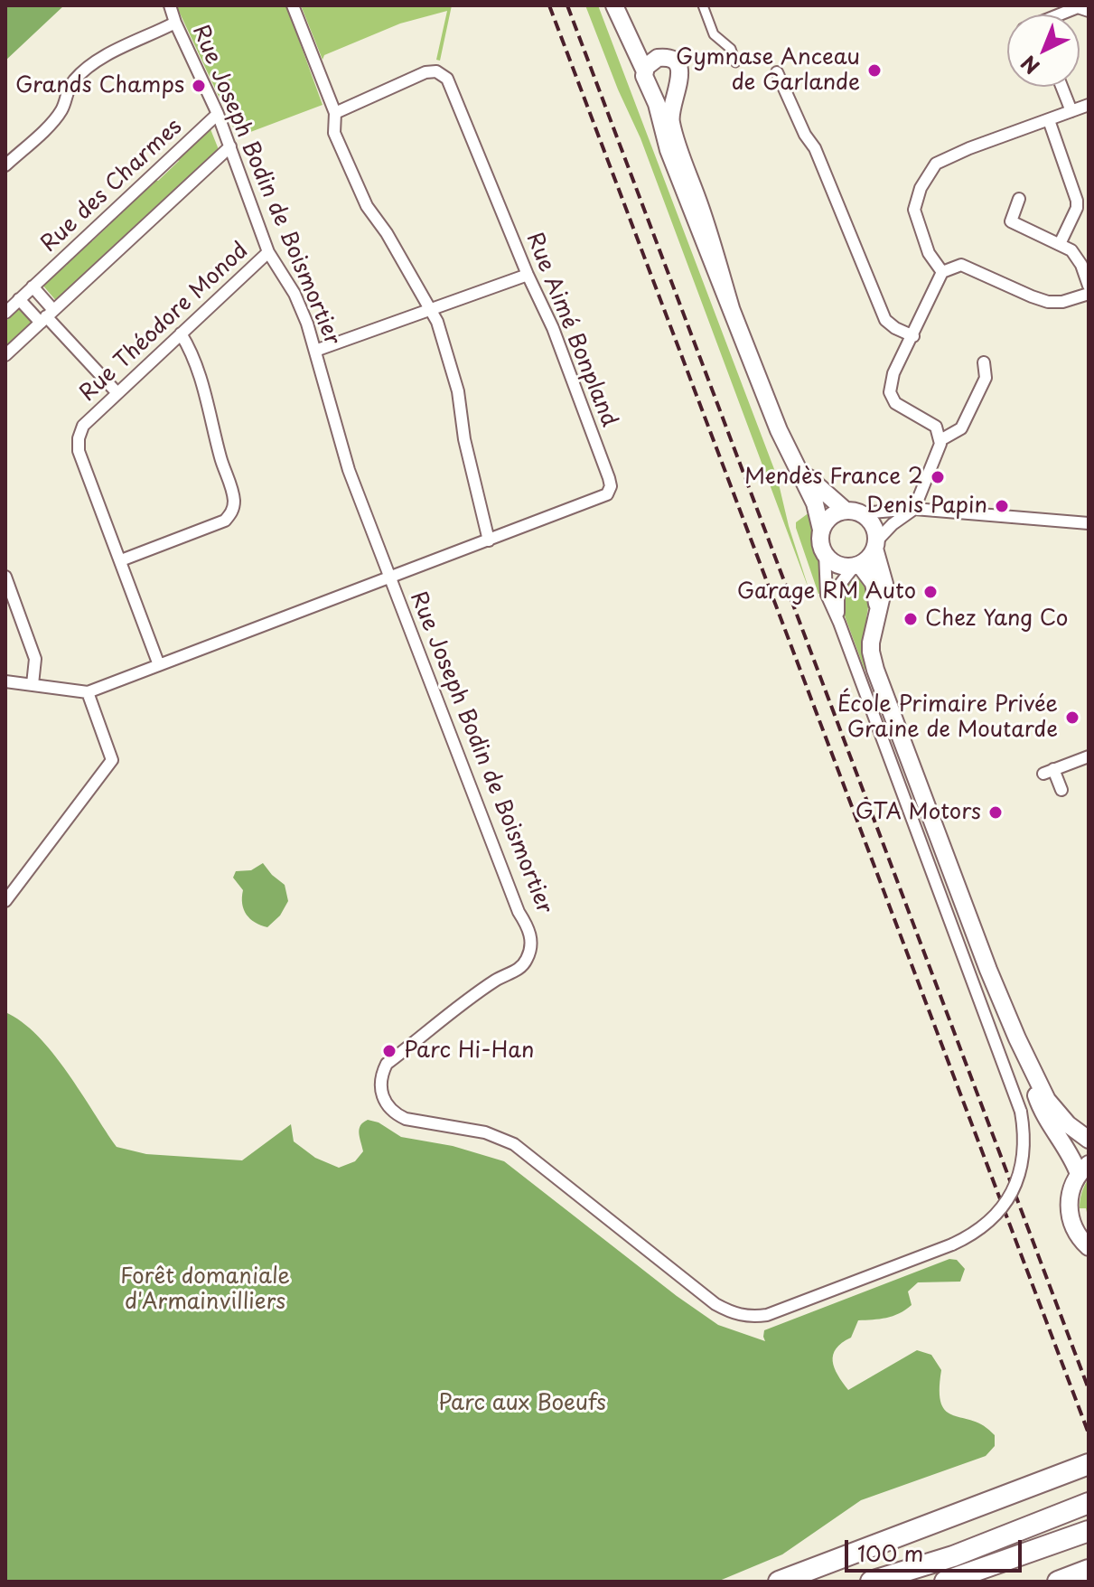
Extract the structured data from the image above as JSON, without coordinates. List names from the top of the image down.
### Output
{
  "streets": {
    "street": [
      "Rue Joseph Bodin de Boismortier",
      "Rue des Charmes",
      "Rue Théodore Monod",
      "Rue Aimé Bonpland"
    ]
  },
  "crossings": [
    ["Rue Joseph Bodin de Boismortier", "Rue des Charmes"],
    ["Rue Joseph Bodin de Boismortier", "Rue Théodore Monod"],
    ["Rue Joseph Bodin de Boismortier", "Rue Aimé Bonpland"]
  ],
  "parks": ["Forêt domaniale d'Armainvilliers", "Parc aux Boeufs"],
  "places": [
    "Gymnase Anceau de Garlande",
    "Grands Champs",
    "Mendès France 2",
    "Denis Papin",
    "Garage RM Auto",
    "Chez Yang Co",
    "École Primaire Privée Graine de Moutarde",
    "GTA Motors",
    "Parc Hi-Han"
  ],
  "scale_bar": "100 m",
  "north": "bottom left"
}
